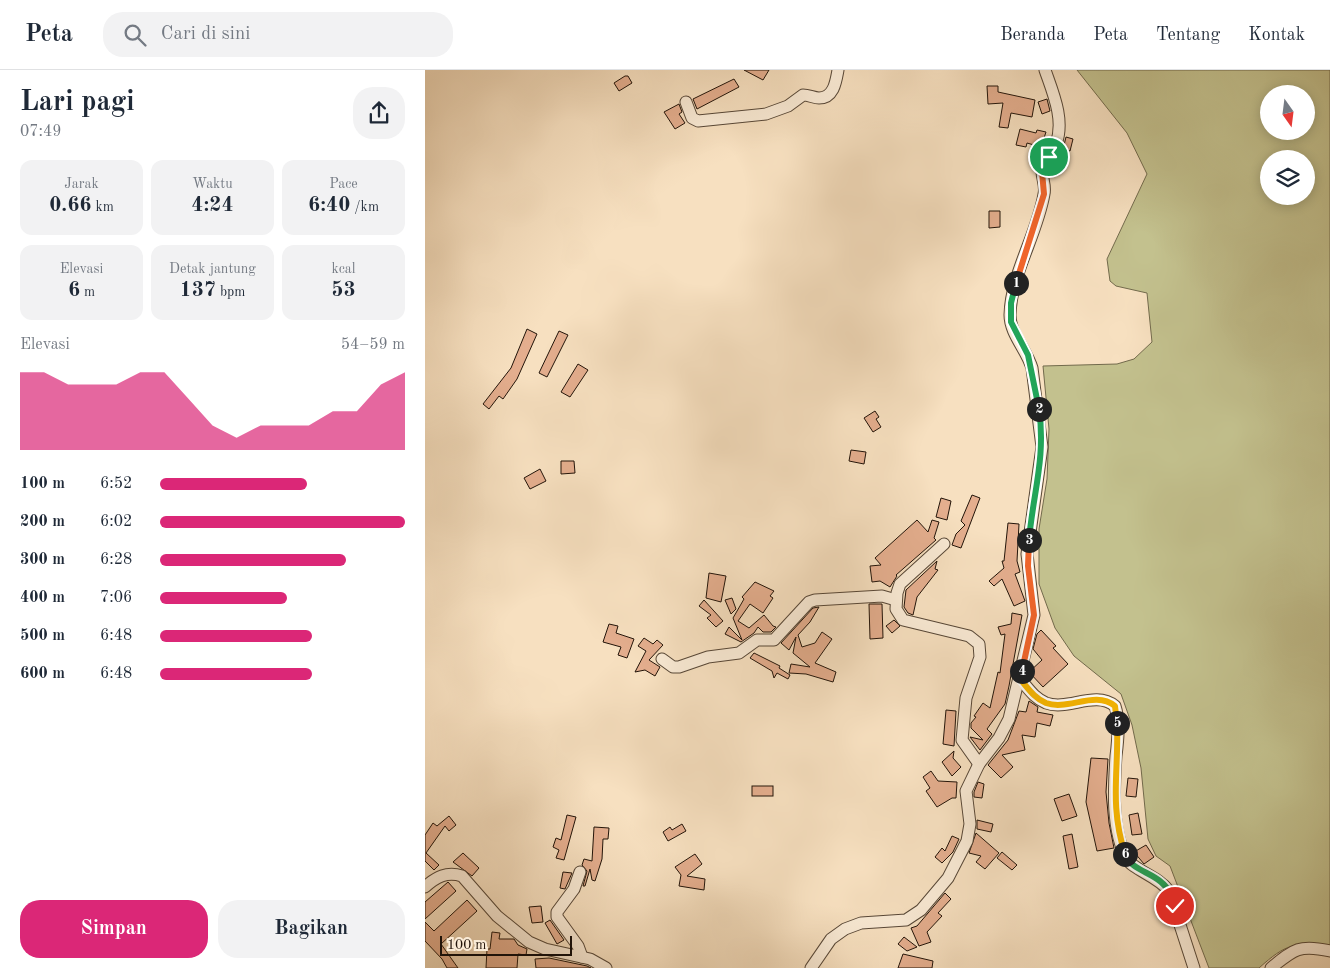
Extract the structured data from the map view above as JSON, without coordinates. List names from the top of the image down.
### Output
{
  "scale_bar": "100 m",
  "north": "bottom",
  "page": {
    "header": "Peta",
    "search": "Cari di sini",
    "nav": [
      "Beranda",
      "Peta",
      "Tentang",
      "Kontak"
    ],
    "heading": ["Lari pagi", "07:49"],
    "stats": [
      ["Jarak", "0.66 km"],
      ["Waktu", "4:24"],
      ["Pace", "6:40 /km"],
      ["Elevasi", "6 m"],
      ["Detak jantung", "137 bpm"],
      ["kcal", "53"]
    ],
    "pins": [
      "1",
      "2",
      "3",
      "4",
      "5",
      "6"
    ],
    "chart": ["Elevasi", "54–59 m"],
    "list": [
      {
        "name": "100 m",
        "note": "6:52"
      },
      {
        "name": "200 m",
        "note": "6:02"
      },
      {
        "name": "300 m",
        "note": "6:28"
      },
      {
        "name": "400 m",
        "note": "7:06"
      },
      {
        "name": "500 m",
        "note": "6:48"
      },
      {
        "name": "600 m",
        "note": "6:48"
      }
    ],
    "buttons": ["Simpan", "Bagikan"],
    "scale": "100 m"
  }
}
